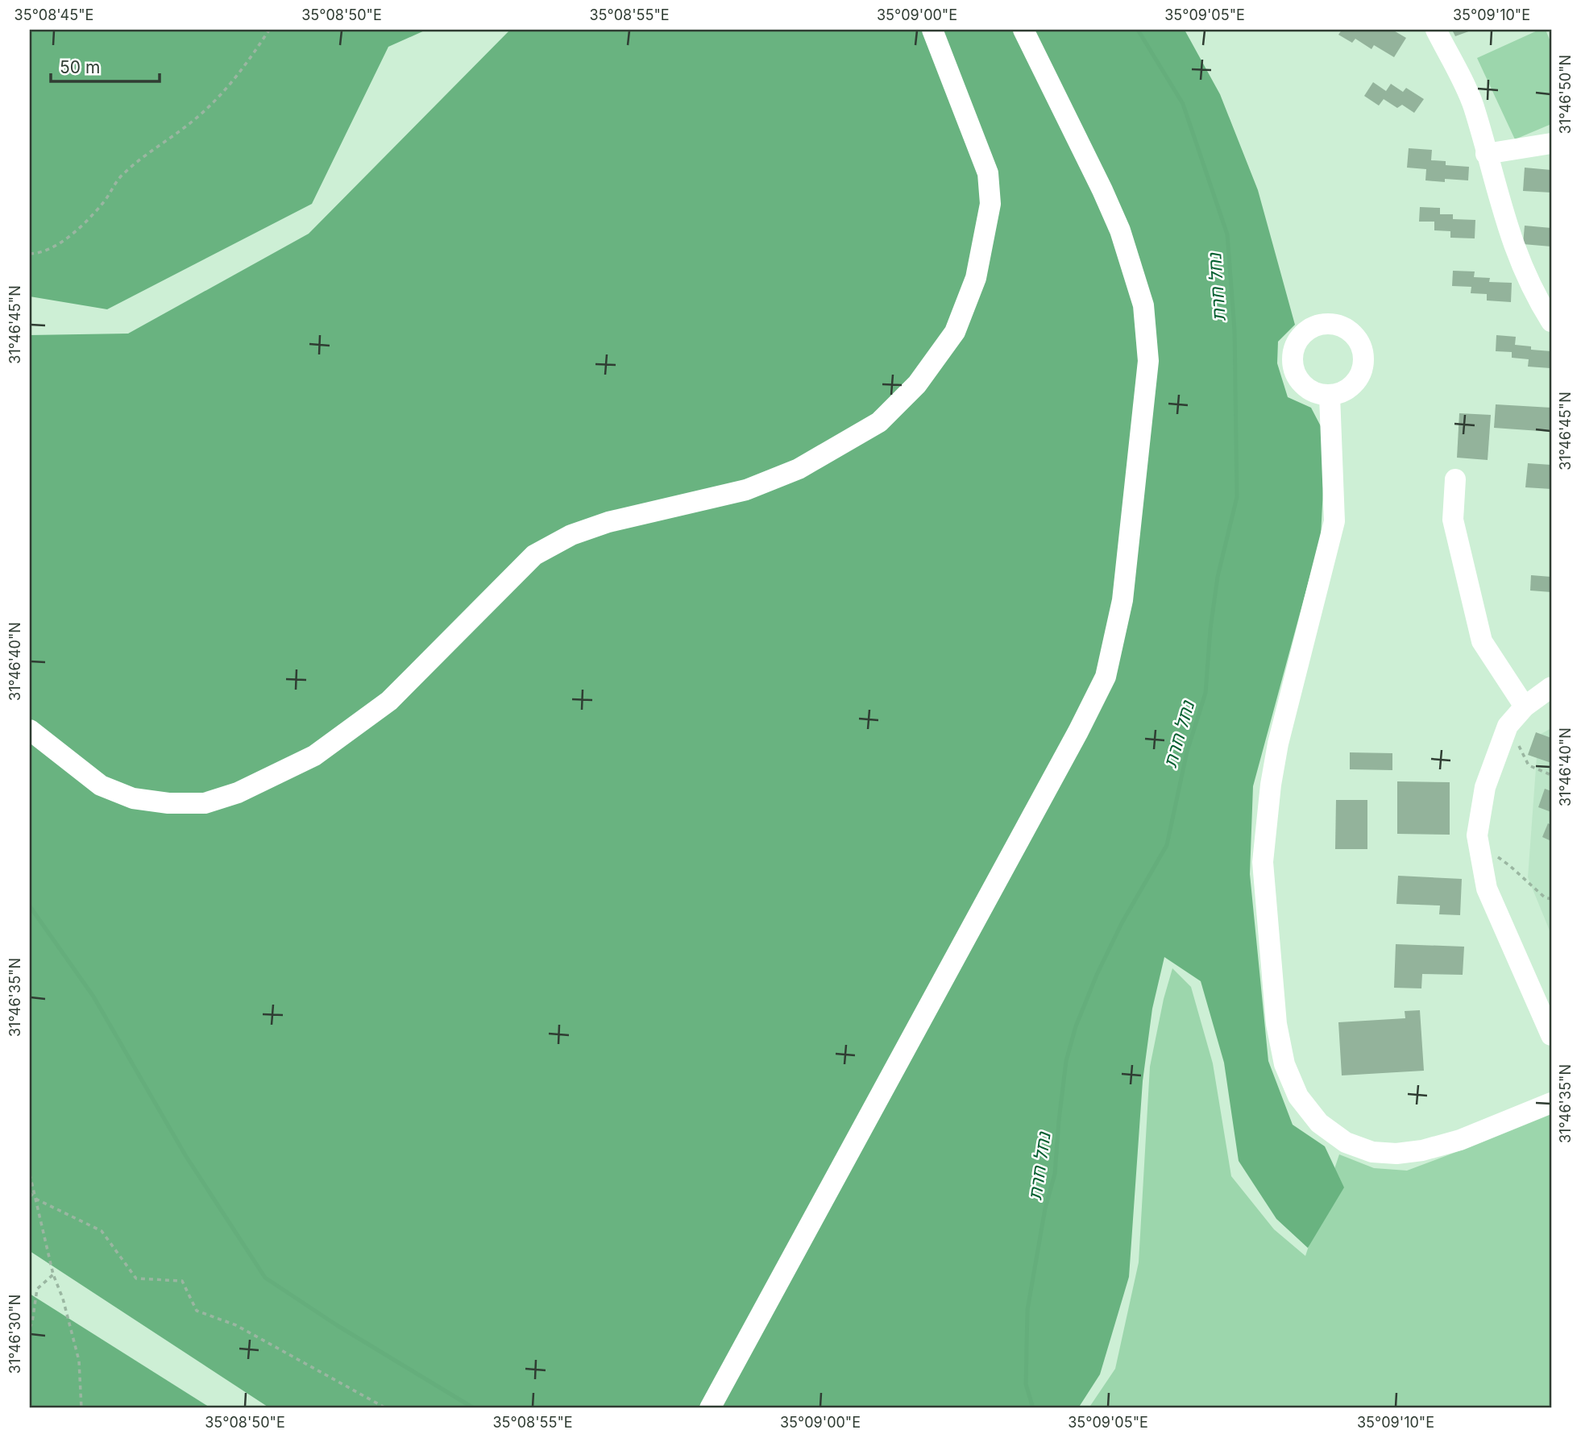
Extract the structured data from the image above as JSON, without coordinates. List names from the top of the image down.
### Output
{
  "water": ["נחל חרת"],
  "scale_bar": "50 m",
  "coordinates": [
    "35°08'45\"E",
    "35°08'50\"E",
    "35°08'55\"E",
    "35°09'00\"E",
    "35°09'05\"E",
    "35°09'10\"E",
    "31°46'50\"N",
    "31°46'45\"N",
    "31°46'40\"N",
    "31°46'35\"N",
    "31°46'30\"N"
  ]
}
